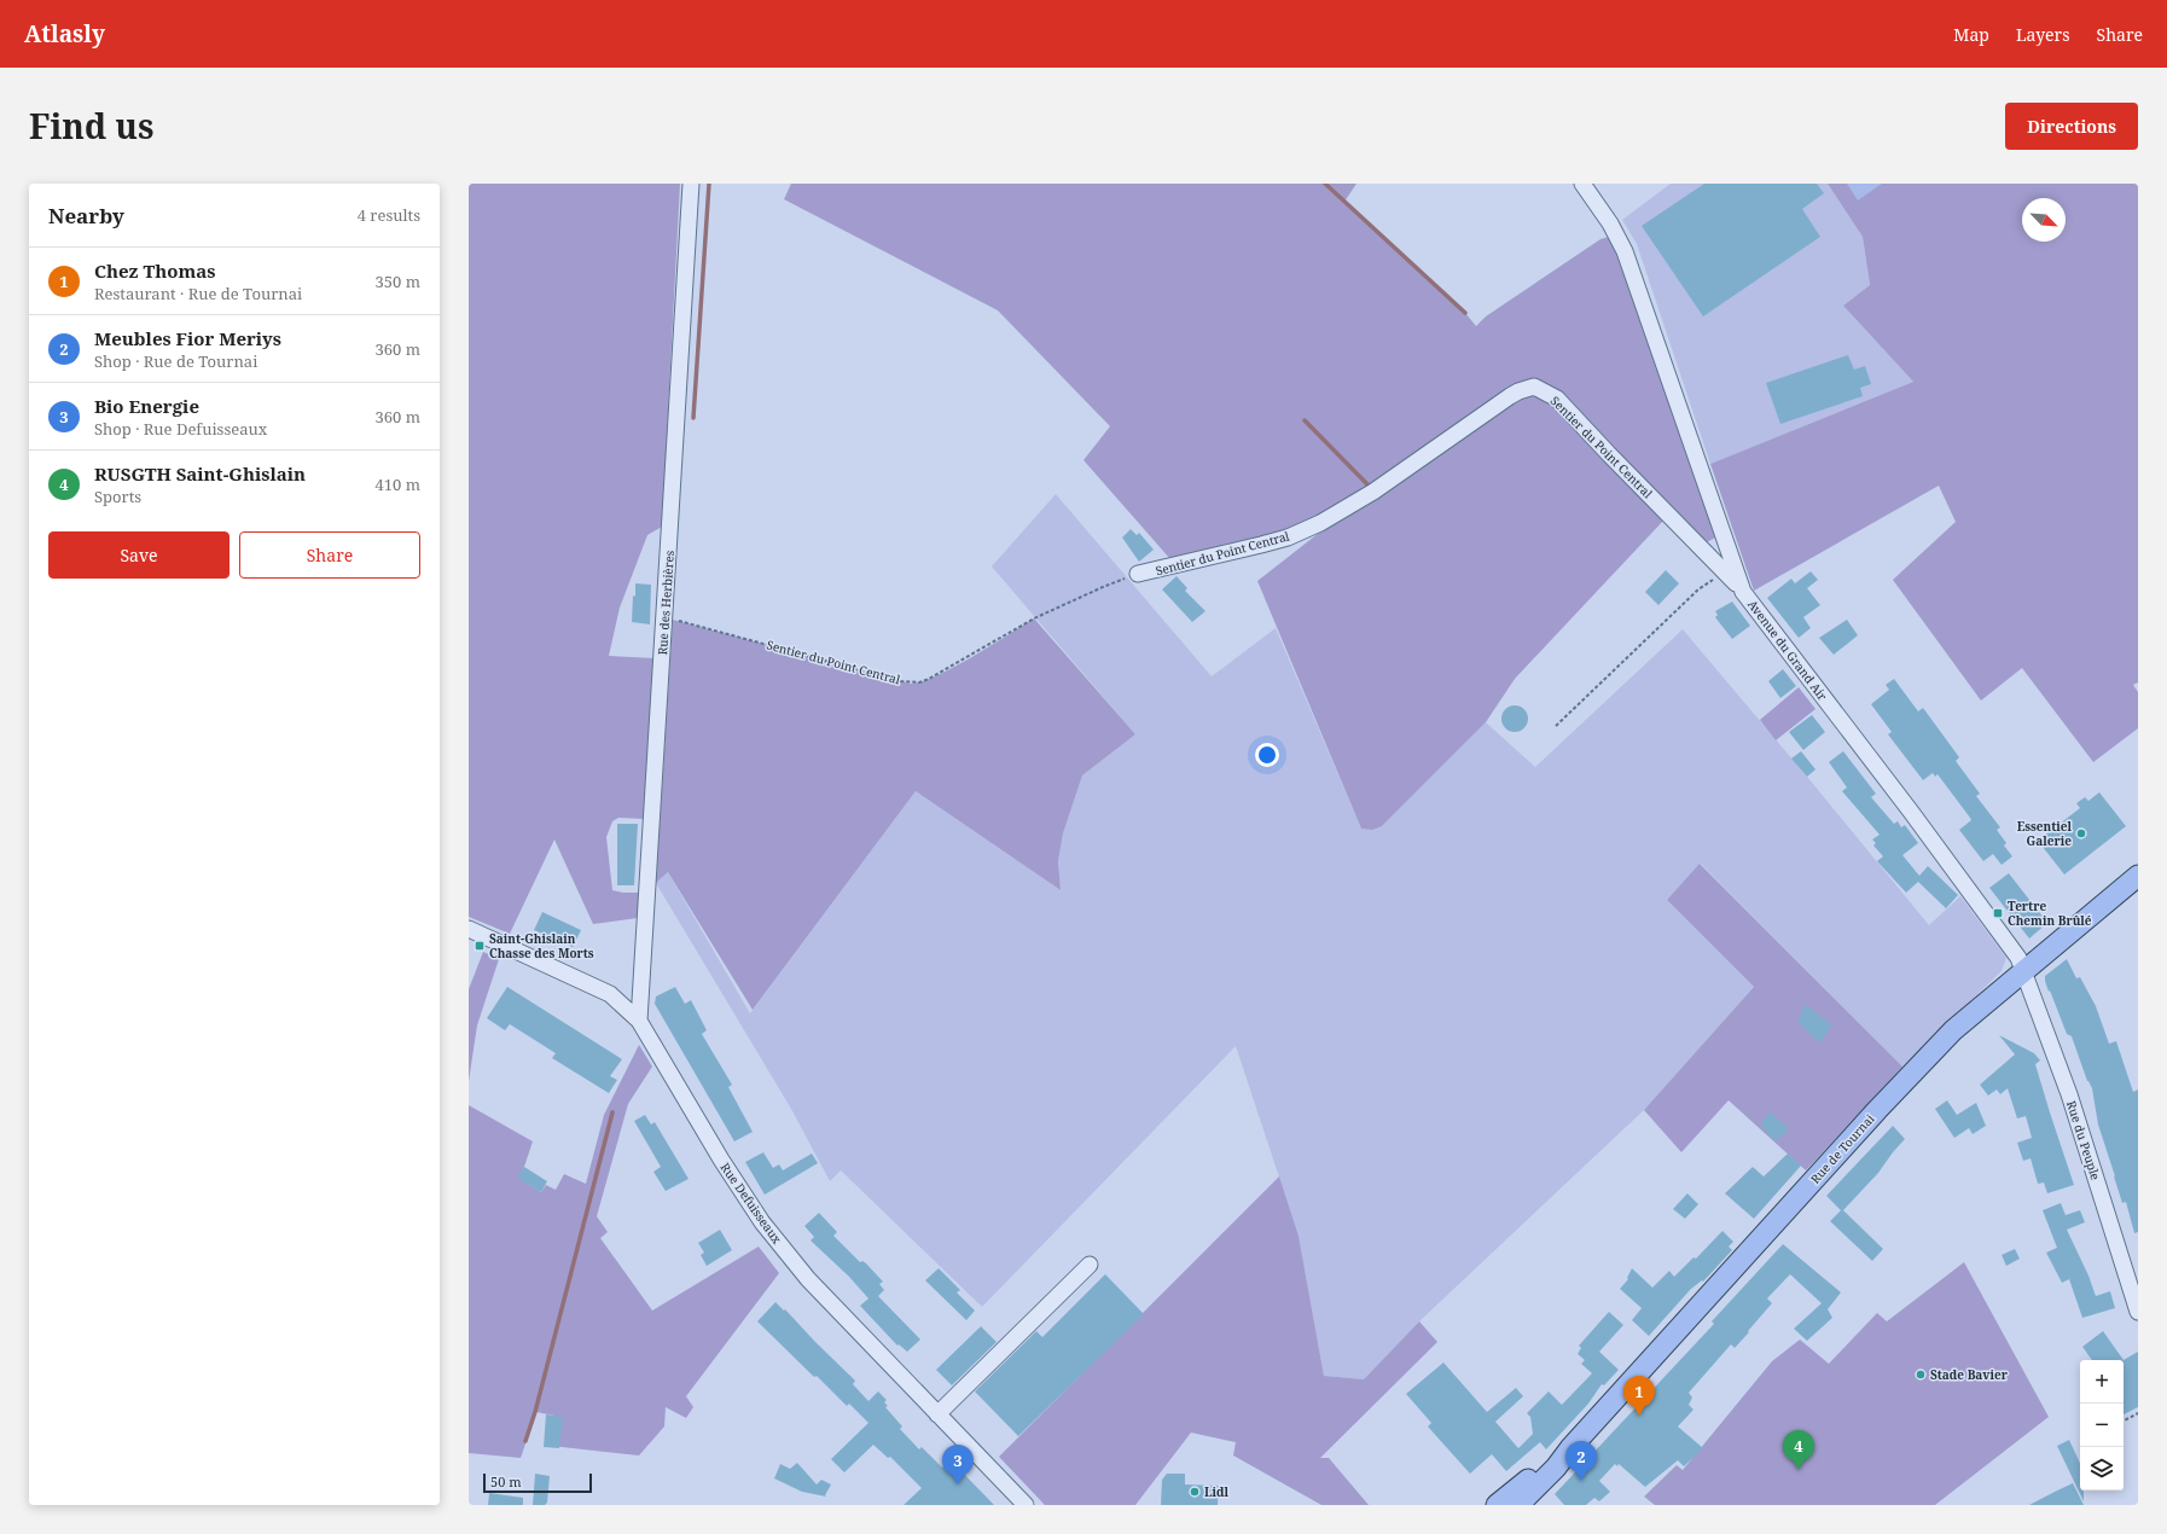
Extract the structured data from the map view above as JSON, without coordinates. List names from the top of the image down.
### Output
{
  "streets": {
    "main road": ["Rue de Tournai"],
    "street": [
      "Sentier du Point Central",
      "Rue des Herbières",
      "Avenue du Grand Air",
      "Rue du Peuple",
      "Rue Defuisseaux"
    ]
  },
  "crossings": [
    ["Sentier du Point Central", "Rue des Herbières"],
    ["Sentier du Point Central", "Avenue du Grand Air"],
    ["Rue des Herbières", "Rue Defuisseaux"],
    ["Avenue du Grand Air", "Rue du Peuple"],
    ["Avenue du Grand Air", "Rue de Tournai"],
    ["Rue du Peuple", "Rue de Tournai"]
  ],
  "places": {
    "other": ["Essentiel Galerie", "Stade Bavier", "Lidl"],
    "transit": ["Tertre Chemin Brûlé", "Saint-Ghislain Chasse des Morts"]
  },
  "scale_bar": "50 m",
  "north": "bottom right",
  "page": {
    "header": "Atlasly",
    "nav": ["Map", "Layers", "Share"],
    "title": "Find us",
    "buttons": [
      "Directions",
      ["Save", "Share"]
    ],
    "heading": ["Nearby", "4 results"],
    "list": [
      {
        "mark": "1",
        "name": "Chez Thomas",
        "note": "Restaurant · Rue de Tournai",
        "value": "350 m"
      },
      {
        "mark": "2",
        "name": "Meubles Fior Meriys",
        "note": "Shop · Rue de Tournai",
        "value": "360 m"
      },
      {
        "mark": "3",
        "name": "Bio Energie",
        "note": "Shop · Rue Defuisseaux",
        "value": "360 m"
      },
      {
        "mark": "4",
        "name": "RUSGTH Saint-Ghislain",
        "note": "Sports",
        "value": "410 m"
      }
    ],
    "map_buttons": ["+", "−"],
    "pins": [
      "1",
      "4",
      "2",
      "3"
    ],
    "scale": "50 m"
  }
}
